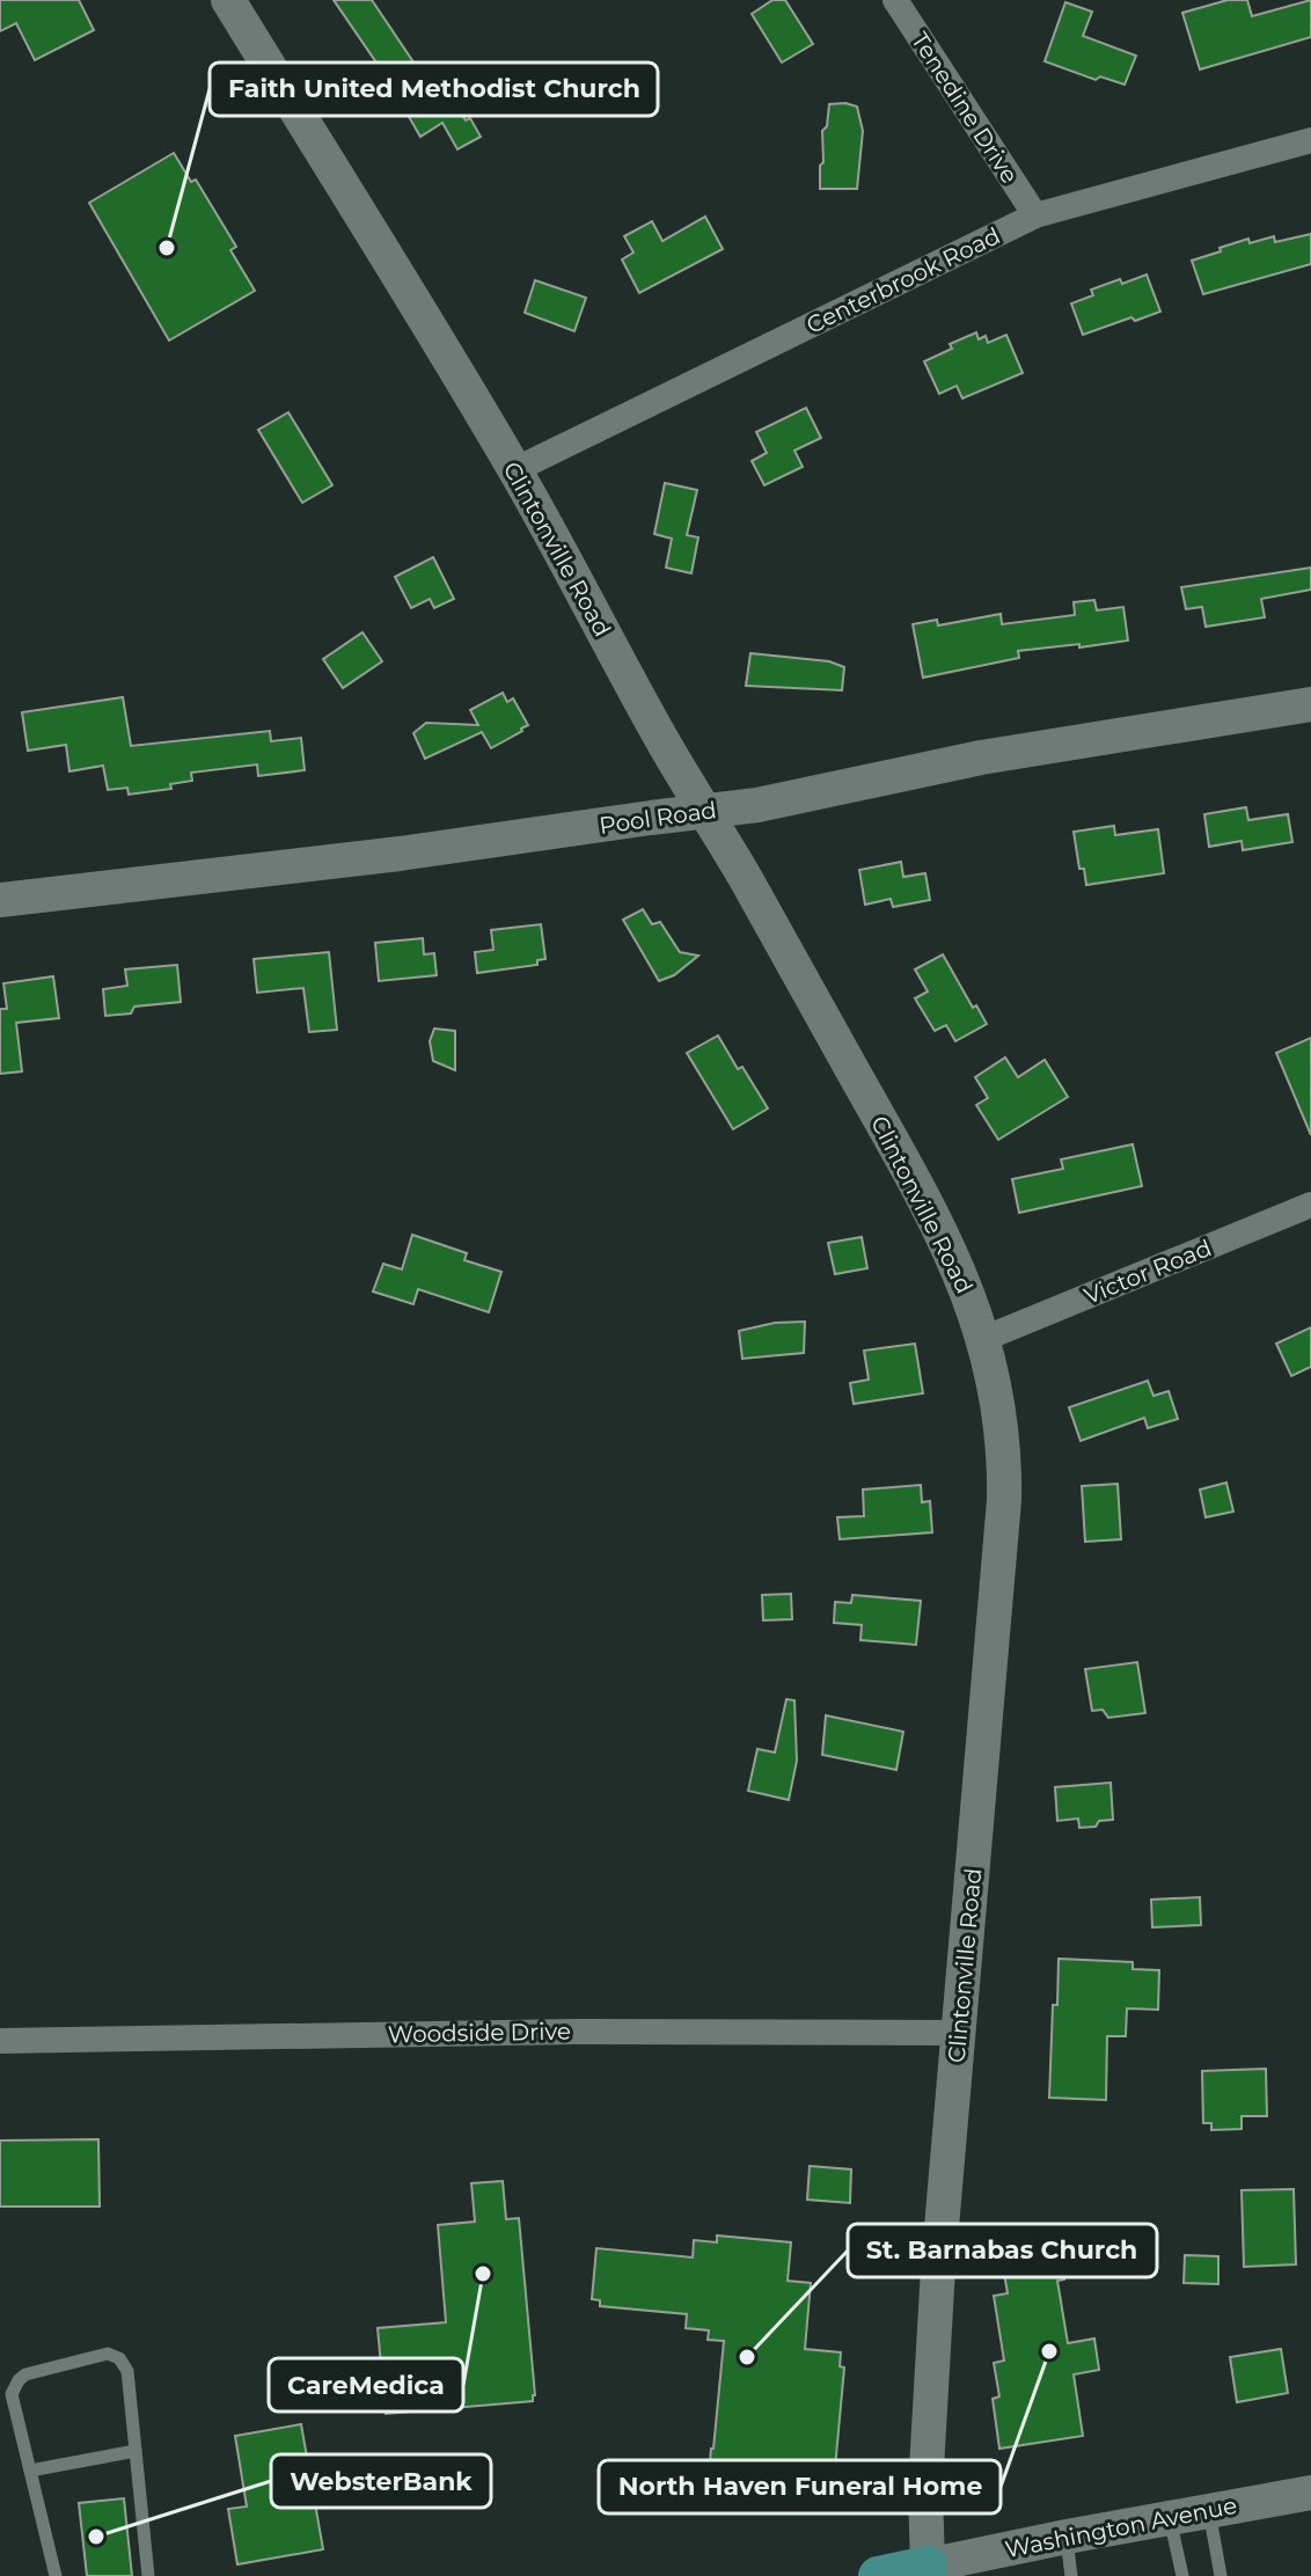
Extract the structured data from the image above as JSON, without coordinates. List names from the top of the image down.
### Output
{
  "streets": {
    "main road": ["Clintonville Road", "Pool Road", "Washington Avenue"],
    "street": [
      "Tenedine Drive",
      "Centerbrook Road",
      "Victor Road",
      "Woodside Drive"
    ]
  },
  "crossings": [
    ["Tenedine Drive", "Centerbrook Road"],
    ["Centerbrook Road", "Clintonville Road"],
    ["Clintonville Road", "Pool Road"],
    ["Clintonville Road", "Victor Road"],
    ["Clintonville Road", "Woodside Drive"],
    ["Clintonville Road", "Washington Avenue"]
  ],
  "places": [
    "Faith United Methodist Church",
    "CareMedica",
    "North Haven Funeral Home",
    "St. Barnabas Church",
    "WebsterBank"
  ]
}
